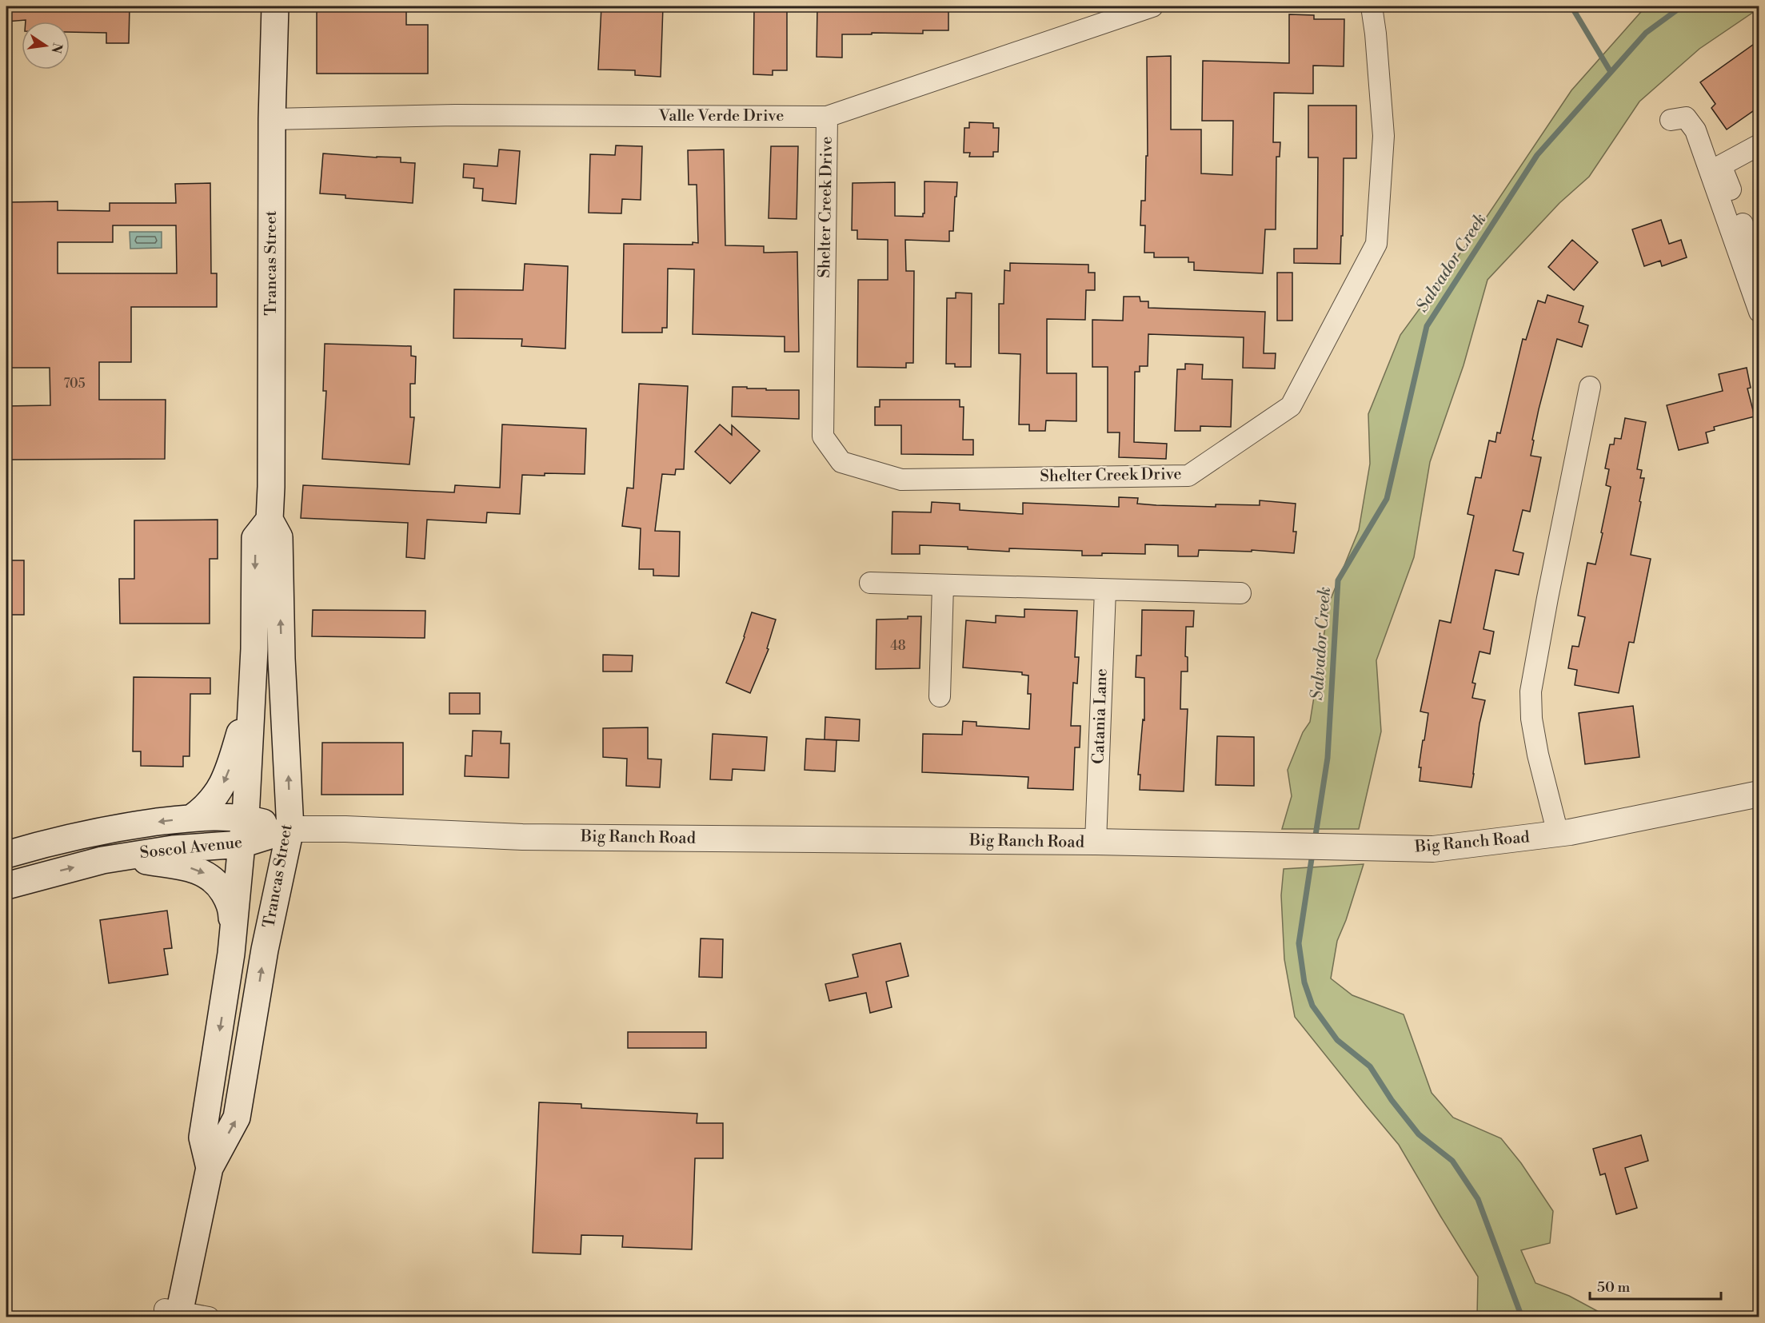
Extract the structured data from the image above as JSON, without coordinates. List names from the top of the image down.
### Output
{
  "streets": {
    "main road": ["Trancas Street", "Soscol Avenue"],
    "street": [
      "Valle Verde Drive",
      "Shelter Creek Drive",
      "Catania Lane",
      "Big Ranch Road"
    ]
  },
  "crossings": [
    ["Valle Verde Drive", "Shelter Creek Drive"],
    ["Valle Verde Drive", "Trancas Street"],
    ["Trancas Street", "Big Ranch Road"],
    ["Trancas Street", "Soscol Avenue"],
    ["Catania Lane", "Big Ranch Road"],
    ["Big Ranch Road", "Soscol Avenue"]
  ],
  "water": ["Salvador Creek"],
  "house_numbers": ["705", "48"],
  "scale_bar": "50 m",
  "north": "right"
}
